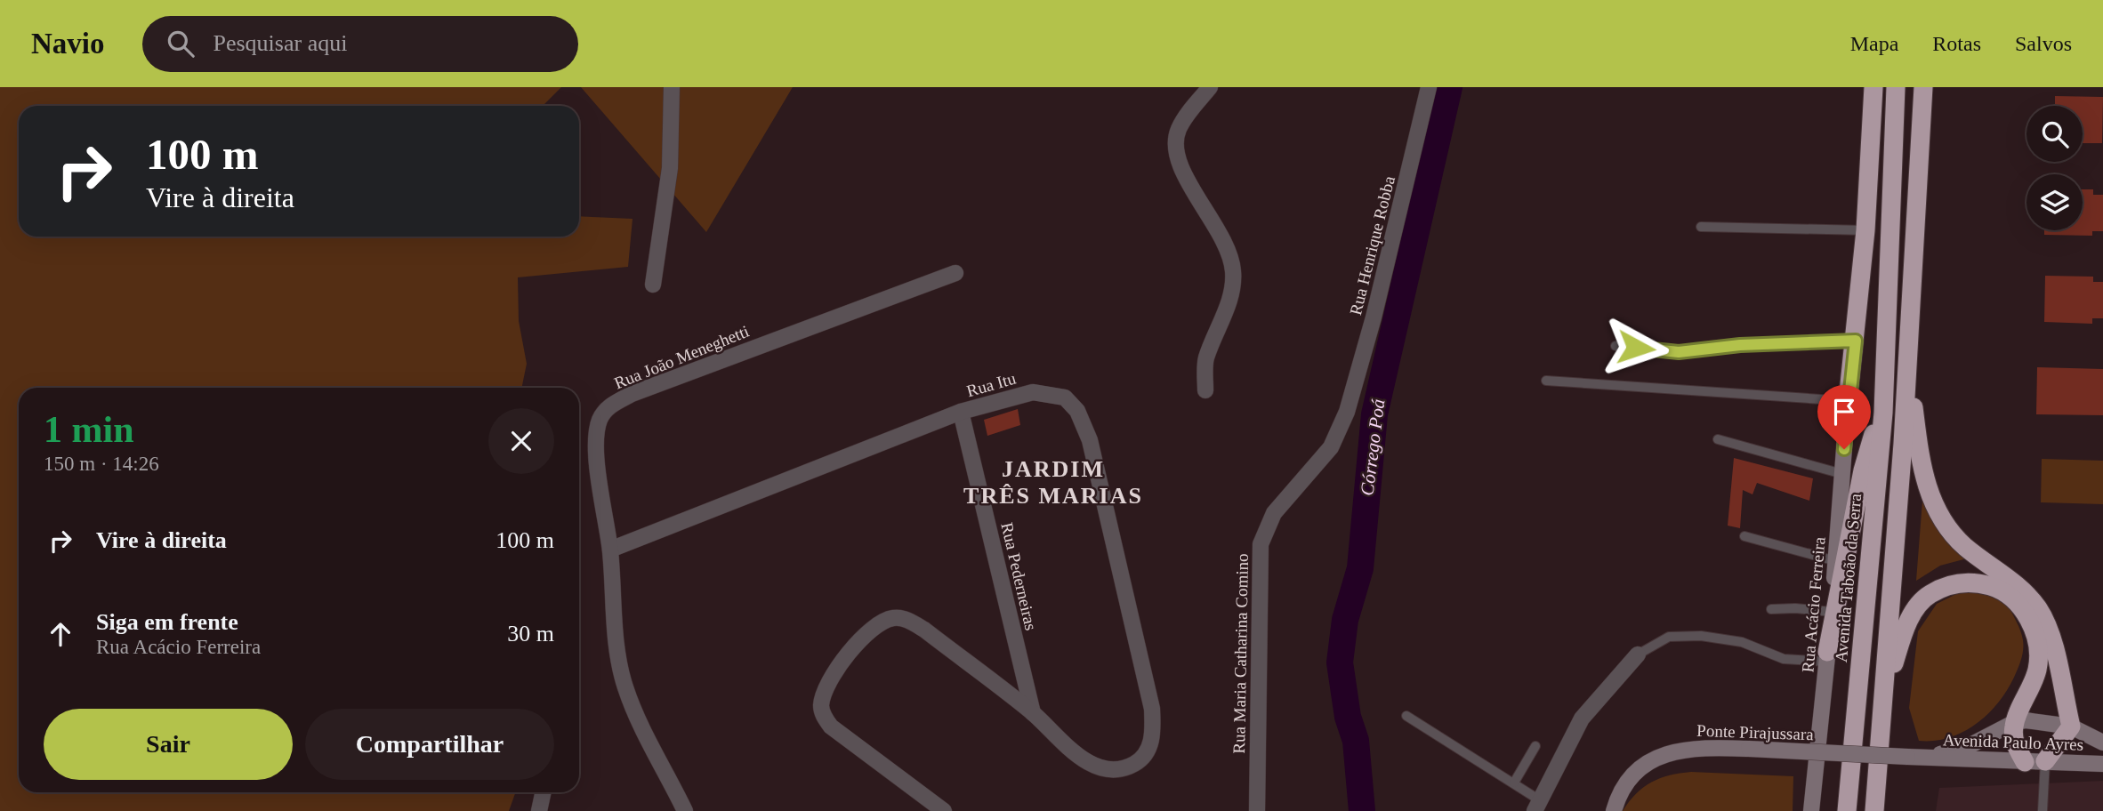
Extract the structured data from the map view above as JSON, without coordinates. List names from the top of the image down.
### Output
{
  "streets": {
    "highway": ["Avenida Taboão da Serra"],
    "main road": ["Rua Acácio Ferreira", "Ponte Pirajussara", "Avenida Paulo Ayres"],
    "street": [
      "Rua Henrique Robba",
      "Rua João Meneghetti",
      "Rua Itu",
      "Rua Pederneiras",
      "Rua Maria Catharina Comino"
    ]
  },
  "crossings": [
    ["Rua Henrique Robba", "Rua Maria Catharina Comino"],
    ["Rua João Meneghetti", "Rua Itu"],
    ["Rua Itu", "Rua Pederneiras"],
    ["Ponte Pirajussara", "Avenida Paulo Ayres"]
  ],
  "districts": ["JARDIM TRÊS MARIAS"],
  "water": ["Córrego Poá"],
  "page": {
    "header": "Navio",
    "search": "Pesquisar aqui",
    "nav": ["Mapa", "Rotas", "Salvos"],
    "turn": ["100 m", "Vire à direita"],
    "heading": ["1 min", "150 m · 14:26"],
    "list": [
      {
        "name": "Vire à direita",
        "value": "100 m"
      },
      {
        "name": "Siga em frente",
        "note": "Rua Acácio Ferreira",
        "value": "30 m"
      }
    ],
    "buttons": ["Sair", "Compartilhar"]
  }
}
